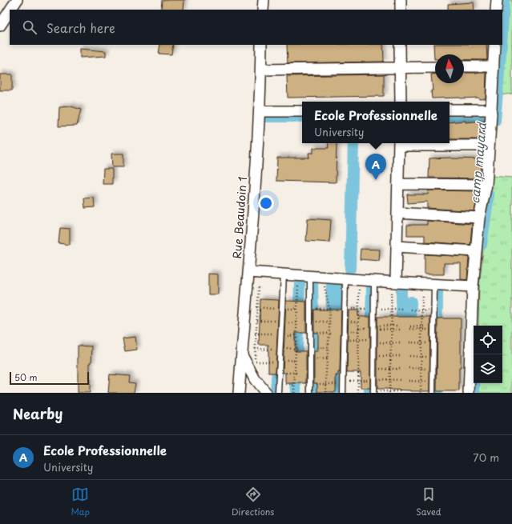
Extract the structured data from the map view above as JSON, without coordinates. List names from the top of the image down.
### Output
{
  "streets": {
    "street": ["Rue Beaudoin 1"]
  },
  "water": ["camp mayard"],
  "scale_bar": "50 m",
  "north": "top",
  "page": {
    "search": "Search here",
    "popup": ["Ecole Professionnelle", "University"],
    "pins": "A",
    "scale": "50 m",
    "heading": "Nearby",
    "list": [
      {
        "mark": "A",
        "name": "Ecole Professionnelle",
        "note": "University",
        "value": "70 m"
      }
    ],
    "nav": ["Map", "Directions", "Saved"]
  }
}
